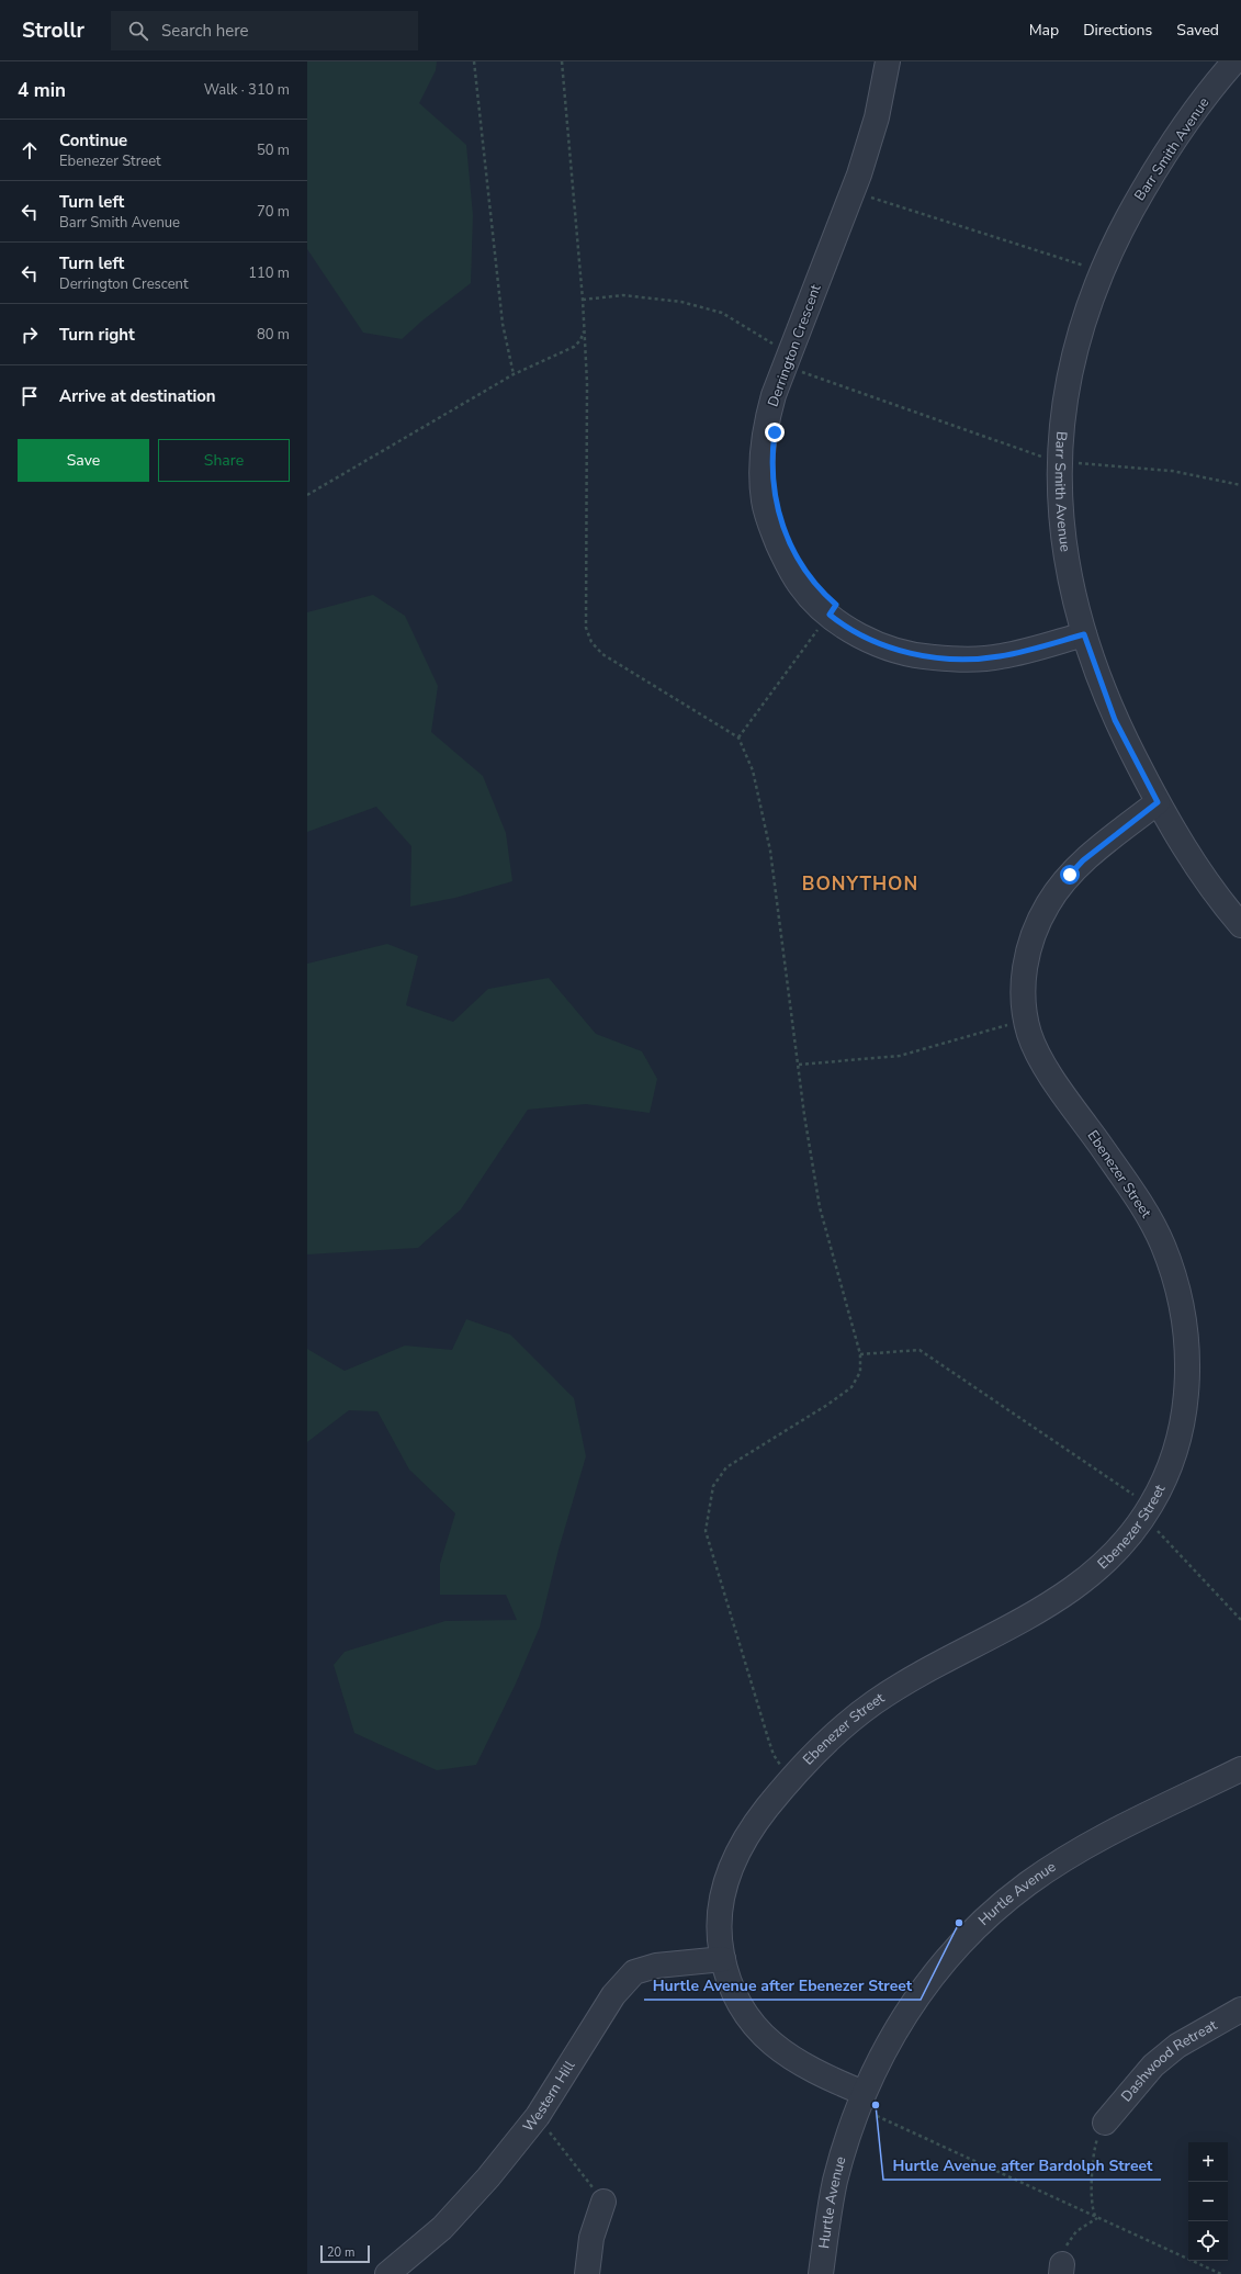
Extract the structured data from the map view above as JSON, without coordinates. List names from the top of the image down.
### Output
{
  "streets": {
    "street": [
      "Barr Smith Avenue",
      "Derrington Crescent",
      "Ebenezer Street",
      "Hurtle Avenue",
      "Dashwood Retreat",
      "Western Hill"
    ]
  },
  "crossings": [
    ["Barr Smith Avenue", "Derrington Crescent"],
    ["Barr Smith Avenue", "Ebenezer Street"],
    ["Ebenezer Street", "Hurtle Avenue"],
    ["Ebenezer Street", "Western Hill"]
  ],
  "districts": ["BONYTHON"],
  "places": ["Hurtle Avenue after Ebenezer Street", "Hurtle Avenue after Bardolph Street"],
  "scale_bar": "20 m",
  "page": {
    "header": "Strollr",
    "search": "Search here",
    "nav": ["Map", "Directions", "Saved"],
    "heading": ["4 min", "Walk · 310 m"],
    "list": [
      ["Continue", "Ebenezer Street", "50 m"],
      ["Turn left", "Barr Smith Avenue", "70 m"],
      ["Turn left", "Derrington Crescent", "110 m"],
      ["Turn right", "80 m"],
      "Arrive at destination"
    ],
    "buttons": ["Save", "Share"],
    "map_buttons": ["+", "−"],
    "scale": "20 m"
  }
}
